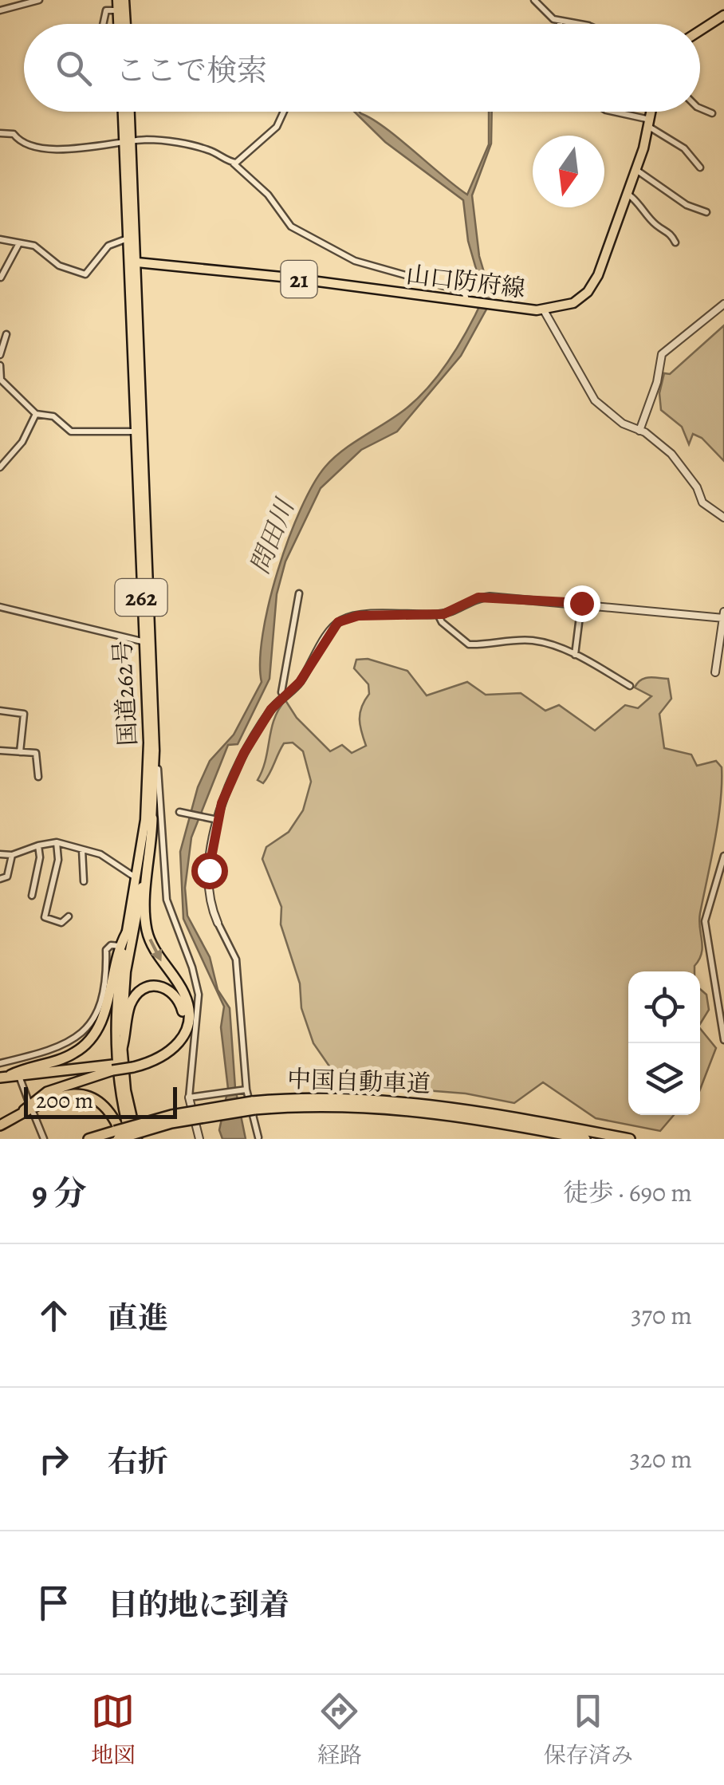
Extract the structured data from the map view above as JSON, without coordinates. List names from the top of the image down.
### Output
{
  "streets": {
    "highway": ["中国自動車道"],
    "main road": [
      "21",
      "山口防府線",
      "262",
      "国道262号"
    ]
  },
  "crossings": [
    ["山口防府線", "国道262号"]
  ],
  "water": ["問田川"],
  "scale_bar": "200 m",
  "north": "bottom",
  "page": {
    "search": "ここで検索",
    "scale": "200 m",
    "heading": ["9 分", "徒歩 · 690 m"],
    "list": [
      ["直進", "370 m"],
      ["右折", "320 m"],
      "目的地に到着"
    ],
    "nav": ["地図", "経路", "保存済み"]
  }
}
